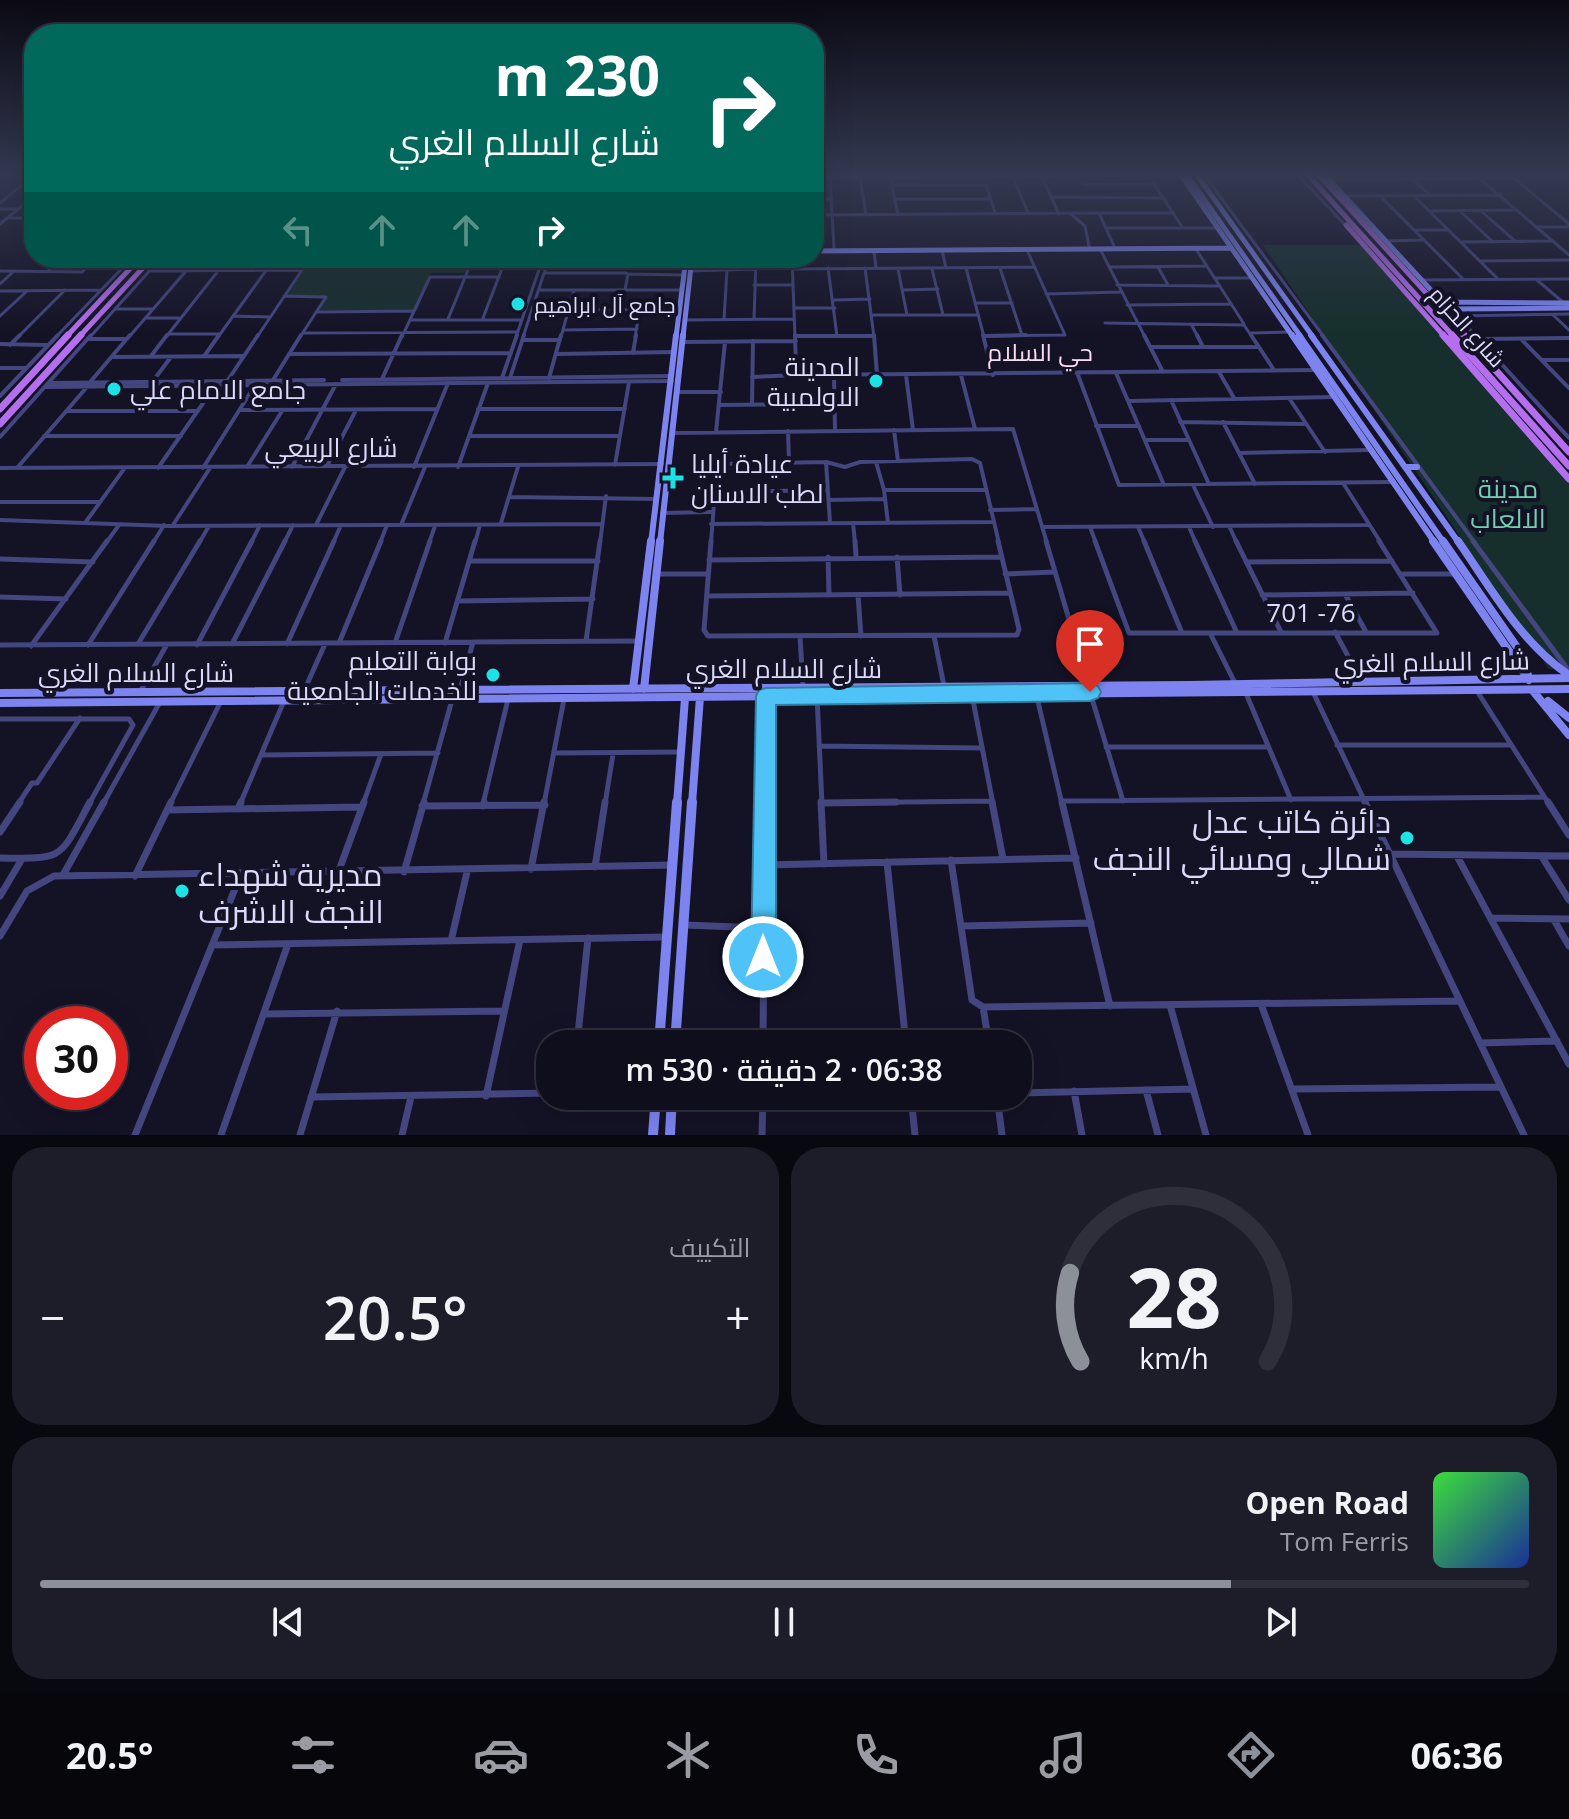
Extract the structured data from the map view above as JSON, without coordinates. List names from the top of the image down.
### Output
{
  "streets": {
    "main road": ["شارع الحزام"],
    "street": ["شارع الربيعي", "701 -76", "شارع السلام الغري"]
  },
  "districts": ["حي السلام"],
  "parks": ["مدينة الالعاب"],
  "places": {
    "other": [
      "جامع آل ابراهيم",
      "المدينة الاولمبية",
      "جامع الامام علي",
      "بوابة التعليم للخدمات الجامعية",
      "دائرة كاتب عدل شمالي ومسائي النجف",
      "مديرية شهداء النجف الاشرف"
    ],
    "health": ["عيادة أيليا لطب الاسنان"]
  },
  "page": {
    "turn": ["230 m", "شارع السلام الغري"],
    "limit": "30",
    "trip": "06:38 · 2 دقيقة · 530 m",
    "tile": "التكييف",
    "heat": ["−", "20.5°", "+"],
    "song": ["Open Road", "Tom Ferris"],
    "tabs": ["06:36", "20.5°"],
    "gauge": ["28", "km/h"]
  }
}
